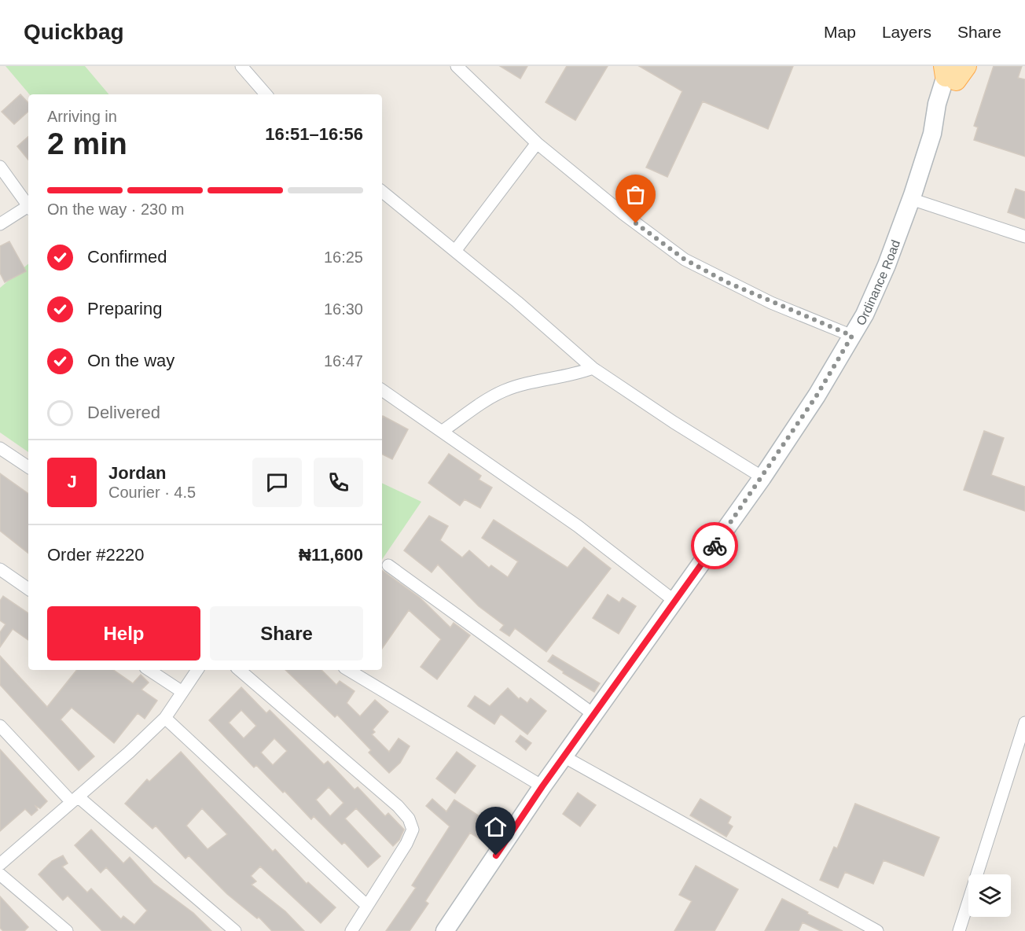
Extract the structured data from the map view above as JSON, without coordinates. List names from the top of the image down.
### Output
{
  "streets": {
    "street": ["Ordinance Road"]
  },
  "page": {
    "header": "Quickbag",
    "nav": ["Map", "Layers", "Share"],
    "heading": ["2 min", "Arriving in", "16:51–16:56"],
    "panel": [
      "Jordan",
      "Courier · 4.5",
      "Order #2220",
      "₦11,600"
    ],
    "bar": "On the way · 230 m",
    "list": [
      ["Confirmed", "16:25"],
      ["Preparing", "16:30"],
      ["On the way", "16:47"],
      "Delivered"
    ],
    "round": "J",
    "buttons": ["Help", "Share"]
  }
}
